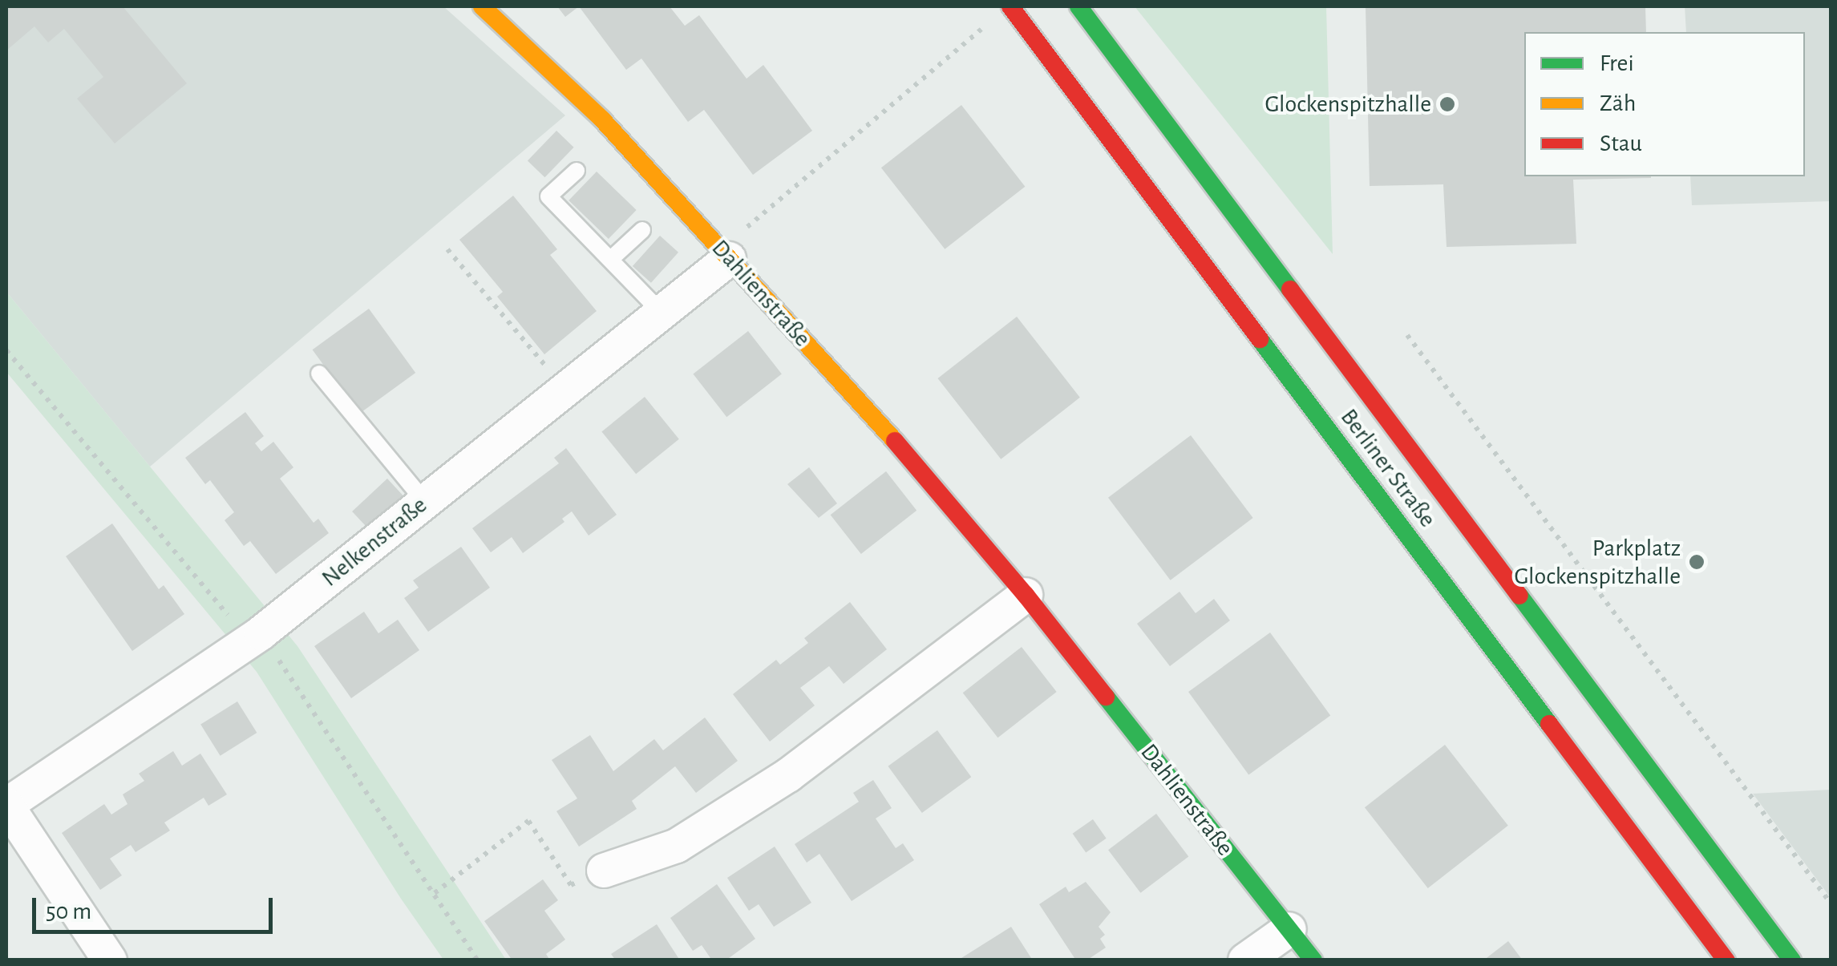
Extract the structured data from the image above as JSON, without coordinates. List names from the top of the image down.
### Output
{
  "streets": {
    "main road": ["Dahlienstraße", "Berliner Straße"],
    "street": ["Nelkenstraße"]
  },
  "crossings": [
    ["Dahlienstraße", "Nelkenstraße"]
  ],
  "places": ["Glockenspitzhalle", "Parkplatz Glockenspitzhalle"],
  "legend": ["Frei", "Zäh", "Stau"],
  "scale_bar": "50 m"
}
